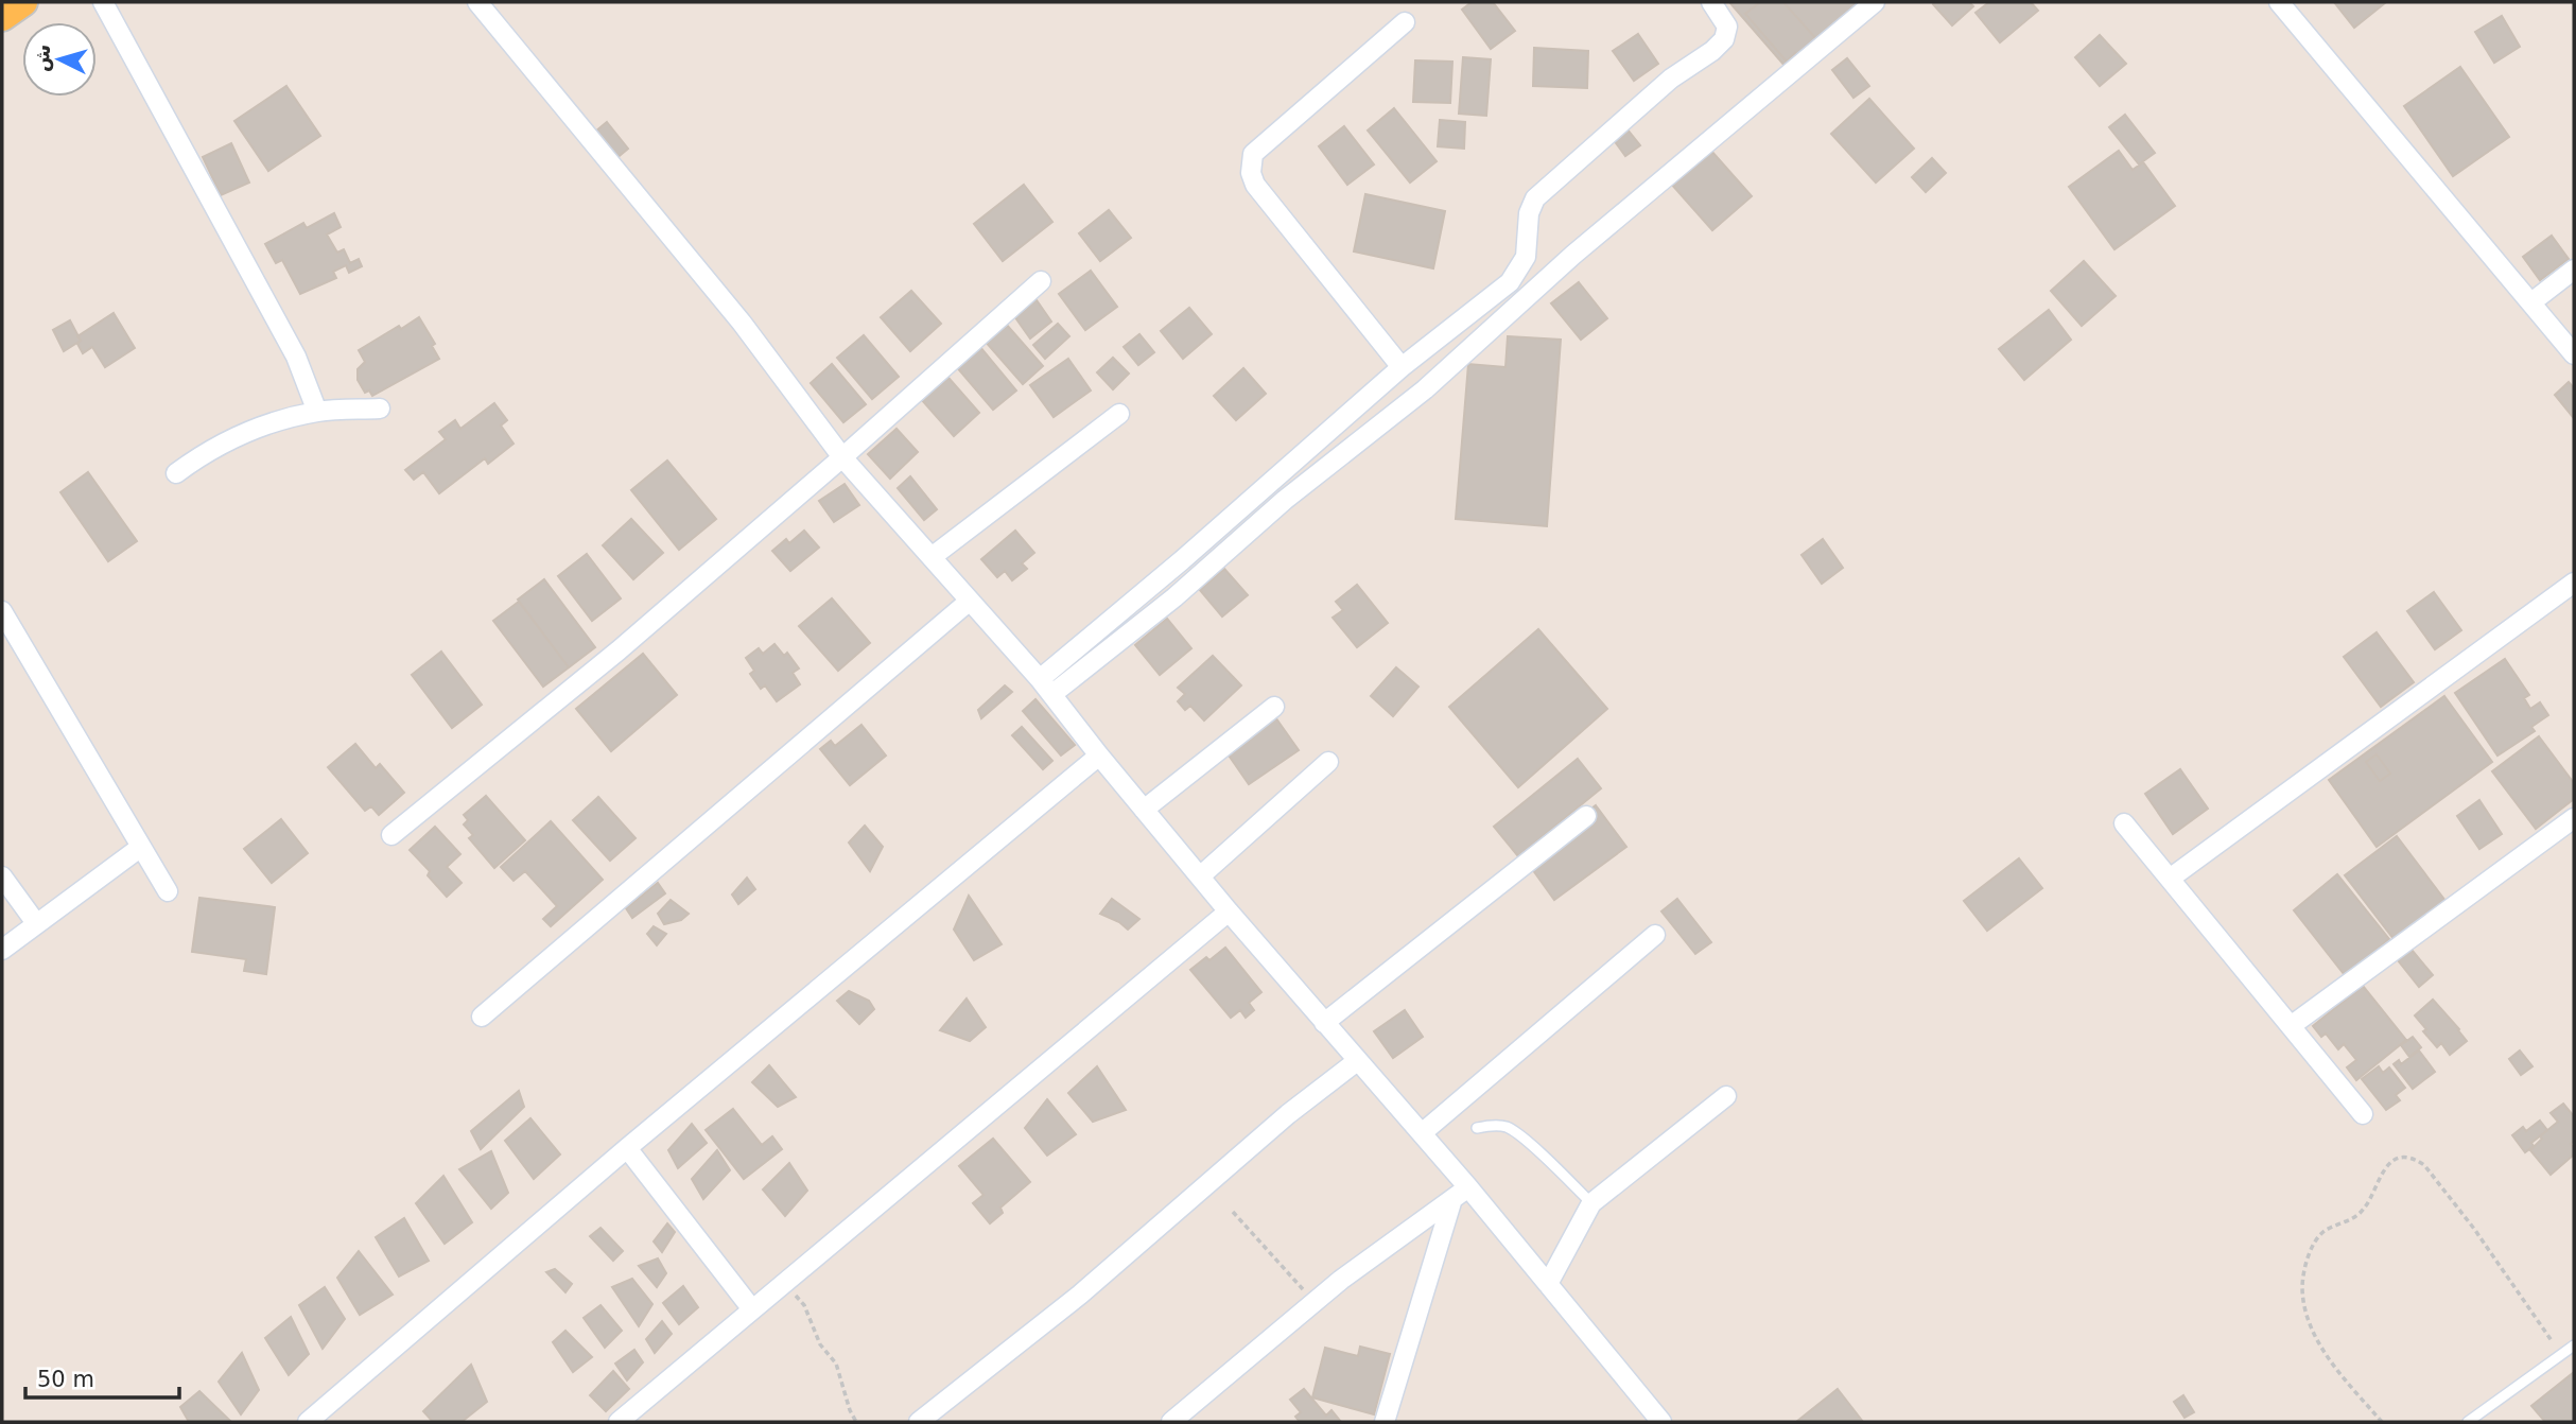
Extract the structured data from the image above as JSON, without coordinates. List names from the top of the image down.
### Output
{
  "scale_bar": "50 m",
  "north": "left"
}
